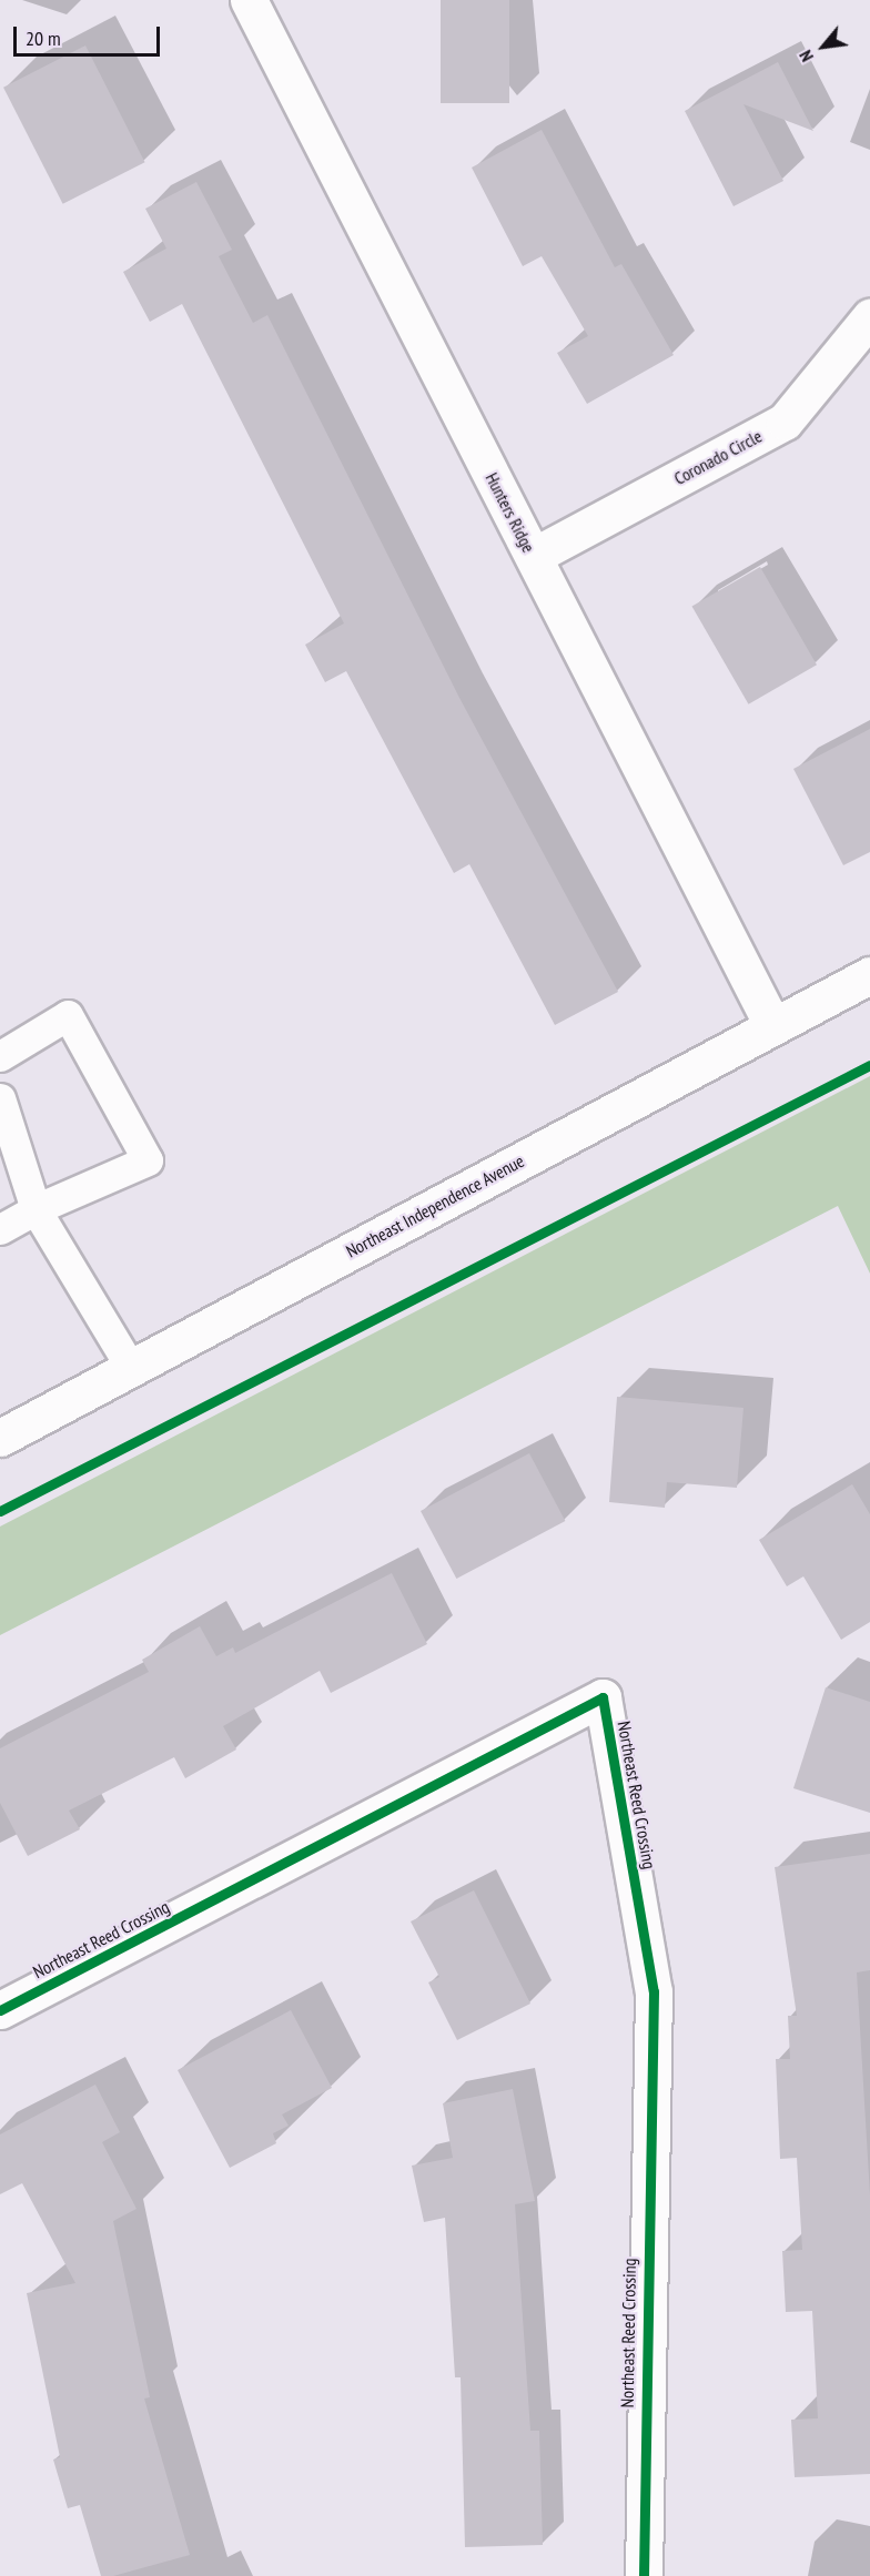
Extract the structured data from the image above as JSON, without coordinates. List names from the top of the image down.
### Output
{
  "streets": {
    "street": [
      "Coronado Circle",
      "Hunters Ridge",
      "Northeast Independence Avenue",
      "Northeast Reed Crossing"
    ]
  },
  "crossings": [
    ["Coronado Circle", "Hunters Ridge"],
    ["Hunters Ridge", "Northeast Independence Avenue"]
  ],
  "scale_bar": "20 m",
  "north": "bottom left"
}
